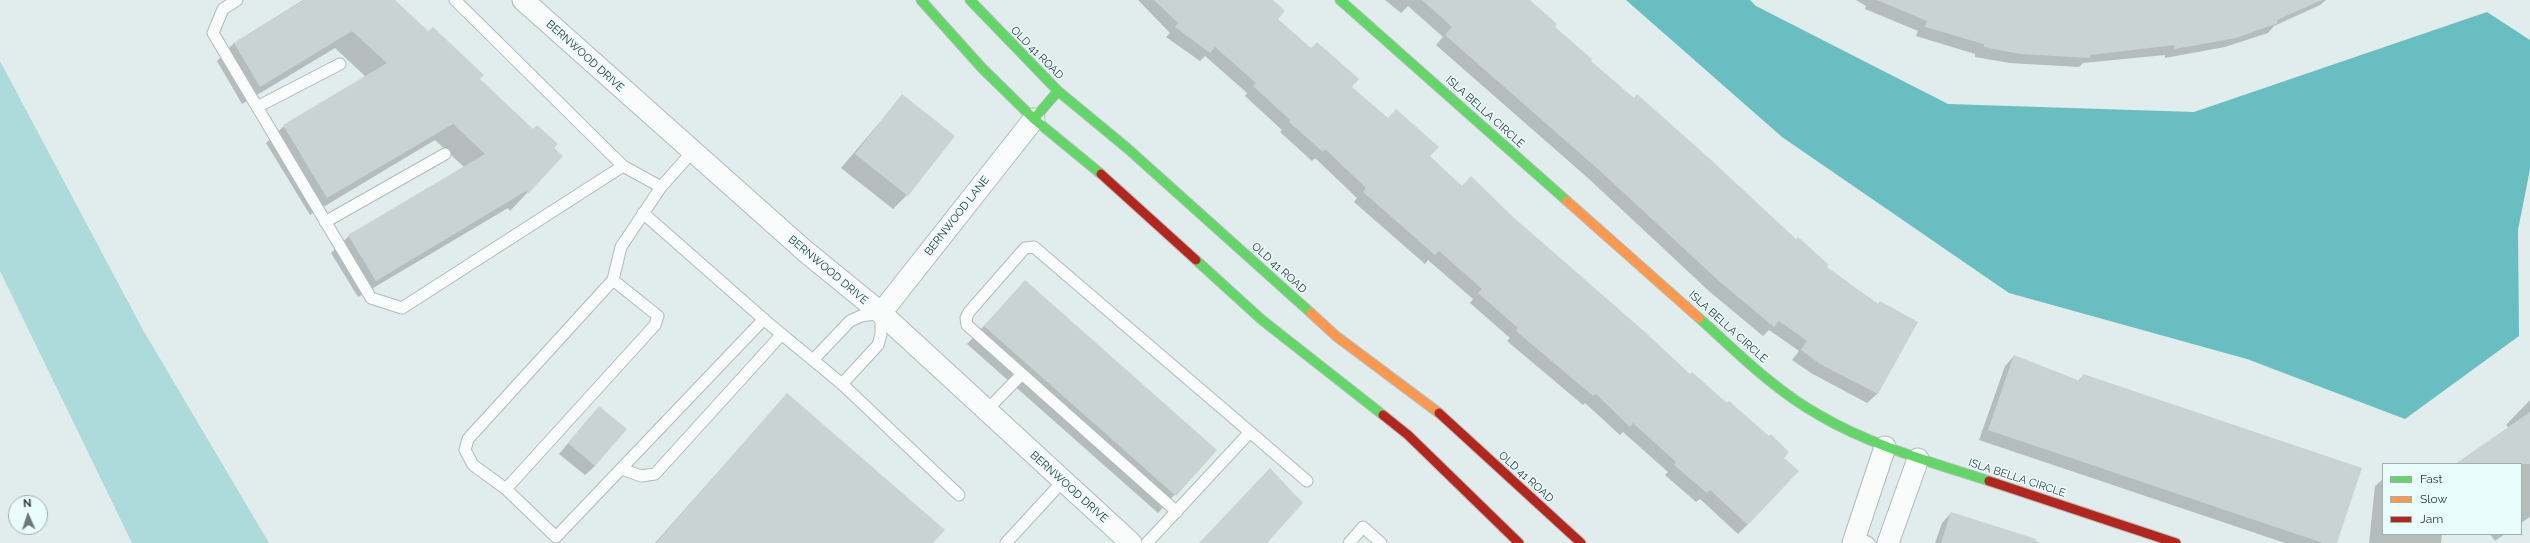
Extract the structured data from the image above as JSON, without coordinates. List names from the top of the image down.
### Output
{
  "streets": {
    "street": [
      "OLD 41 ROAD",
      "BERNWOOD DRIVE",
      "ISLA BELLA CIRCLE",
      "BERNWOOD LANE"
    ]
  },
  "crossings": [
    ["BERNWOOD DRIVE", "BERNWOOD LANE"]
  ],
  "legend": ["Fast", "Slow", "Jam"],
  "north": "top"
}
